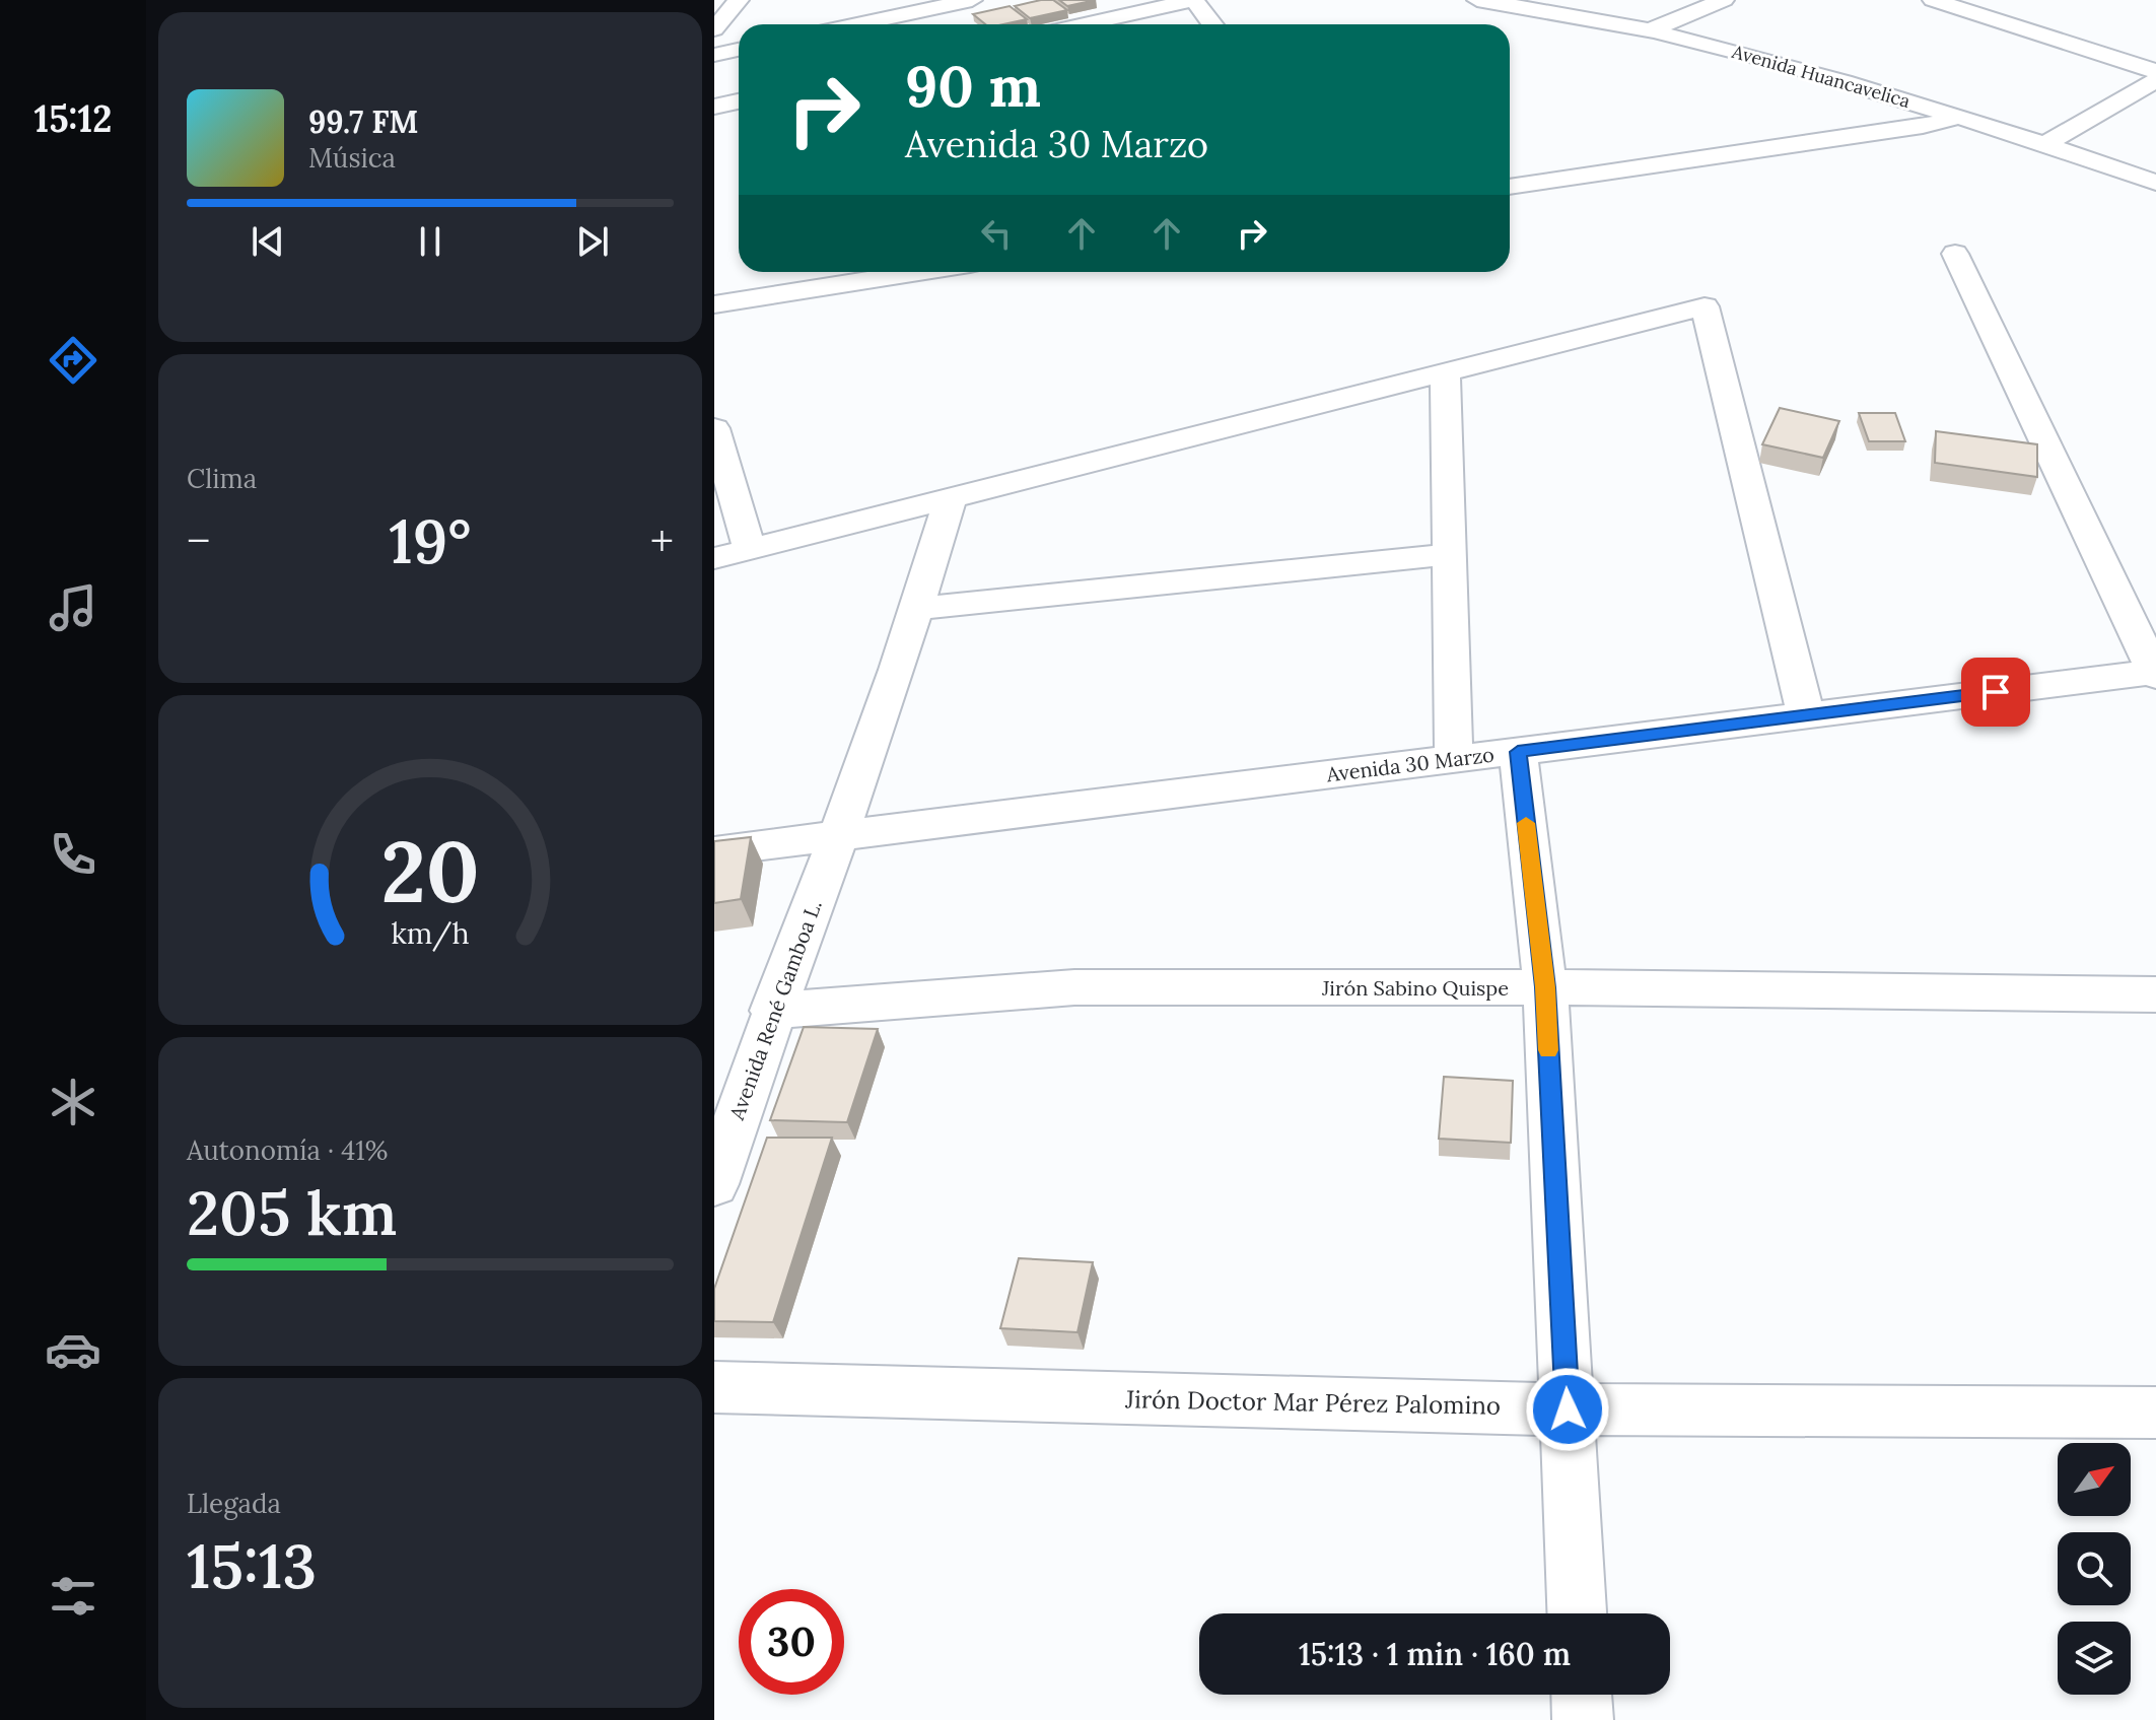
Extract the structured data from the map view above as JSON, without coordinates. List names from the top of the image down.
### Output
{
  "streets": {
    "street": [
      "Avenida Huancavelica",
      "Avenida 30 Marzo",
      "Jirón Sabino Quispe",
      "Avenida René Gamboa L.",
      "Jirón Doctor Mar Pérez Palomino"
    ]
  },
  "crossings": [
    ["Avenida 30 Marzo", "Avenida René Gamboa L."],
    ["Jirón Sabino Quispe", "Avenida René Gamboa L."]
  ],
  "north": "top right",
  "page": {
    "tabs": "15:12",
    "turn": ["90 m", "Avenida 30 Marzo"],
    "song": ["99.7 FM", "Música"],
    "tile": [
      "Clima",
      ["Autonomía · 41%", "205 km"],
      ["Llegada", "15:13"]
    ],
    "heat": ["−", "19°", "+"],
    "limit": "30",
    "trip": "15:13 · 1 min · 160 m",
    "gauge": ["20", "km/h"]
  }
}
